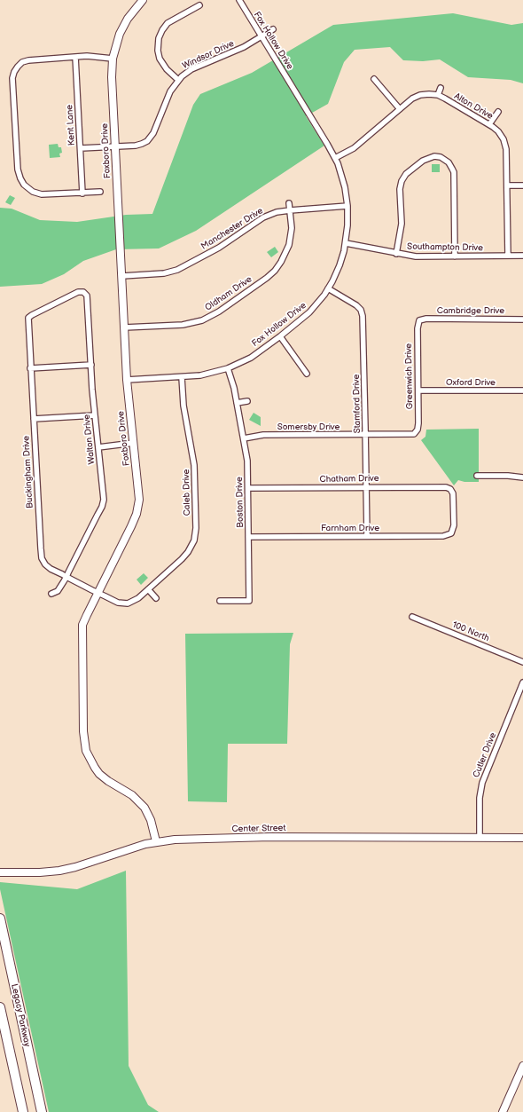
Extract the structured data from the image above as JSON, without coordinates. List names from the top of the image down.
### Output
{
  "streets": {
    "highway": ["Legacy Parkway"],
    "street": [
      "Fox Hollow Drive",
      "Windsor Drive",
      "Alton Drive",
      "Kent Lane",
      "Foxboro Drive",
      "Manchester Drive",
      "Southampton Drive",
      "Oldham Drive",
      "Cambridge Drive",
      "Greenwich Drive",
      "Oxford Drive",
      "Stamford Drive",
      "Somersby Drive",
      "Walton Drive",
      "Buckingham Drive",
      "Chatham Drive",
      "Caleb Drive",
      "Boston Drive",
      "Farnham Drive",
      "100 North",
      "Cutler Drive",
      "Center Street"
    ]
  },
  "crossings": [
    ["Fox Hollow Drive", "Windsor Drive"],
    ["Fox Hollow Drive", "Foxboro Drive"],
    ["Fox Hollow Drive", "Manchester Drive"],
    ["Fox Hollow Drive", "Southampton Drive"],
    ["Fox Hollow Drive", "Stamford Drive"],
    ["Fox Hollow Drive", "Caleb Drive"],
    ["Fox Hollow Drive", "Boston Drive"],
    ["Windsor Drive", "Kent Lane"],
    ["Windsor Drive", "Foxboro Drive"],
    ["Alton Drive", "Southampton Drive"],
    ["Foxboro Drive", "Manchester Drive"],
    ["Foxboro Drive", "Oldham Drive"],
    ["Foxboro Drive", "Buckingham Drive"],
    ["Foxboro Drive", "Caleb Drive"],
    ["Foxboro Drive", "Center Street"],
    ["Manchester Drive", "Oldham Drive"],
    ["Cambridge Drive", "Greenwich Drive"],
    ["Greenwich Drive", "Oxford Drive"],
    ["Greenwich Drive", "Somersby Drive"],
    ["Stamford Drive", "Somersby Drive"],
    ["Stamford Drive", "Chatham Drive"],
    ["Stamford Drive", "Farnham Drive"],
    ["Somersby Drive", "Boston Drive"],
    ["Walton Drive", "Buckingham Drive"],
    ["Buckingham Drive", "Caleb Drive"],
    ["Chatham Drive", "Boston Drive"],
    ["Chatham Drive", "Farnham Drive"],
    ["Boston Drive", "Farnham Drive"],
    ["Cutler Drive", "Center Street"]
  ]
}
